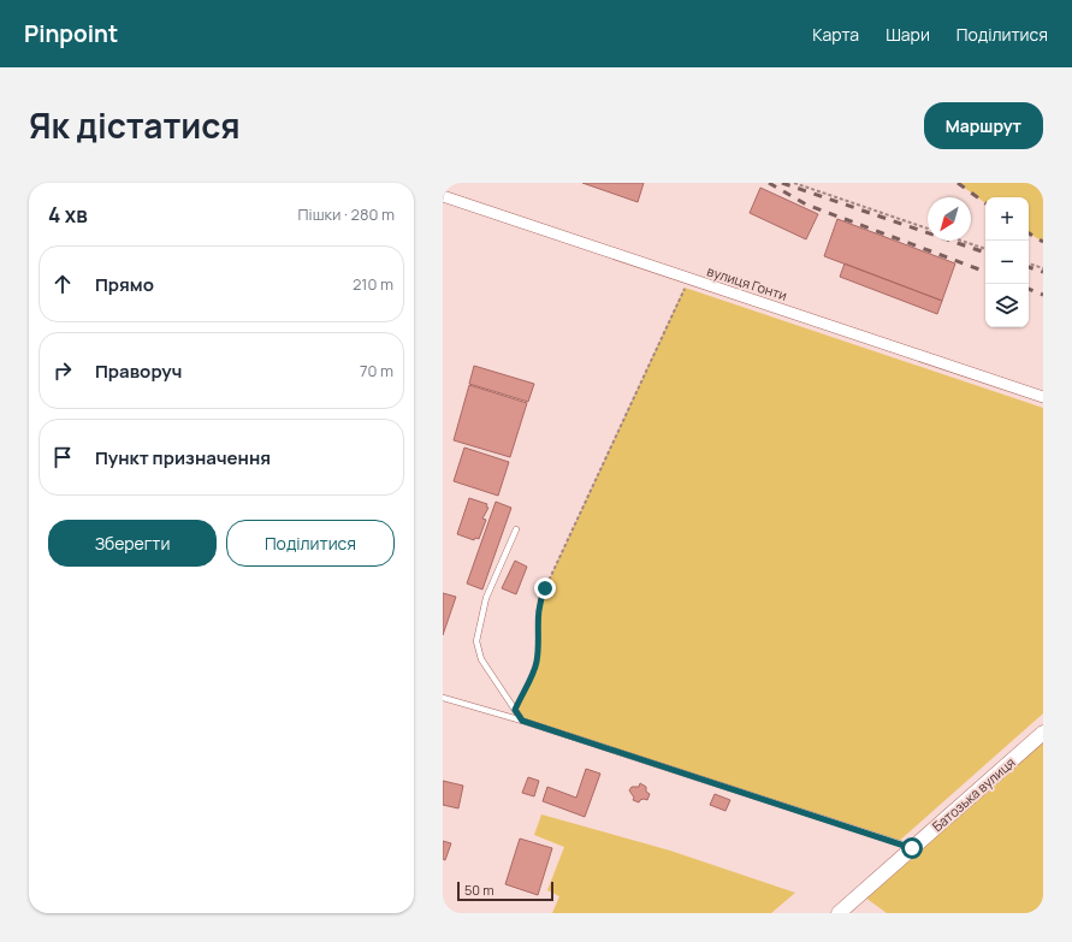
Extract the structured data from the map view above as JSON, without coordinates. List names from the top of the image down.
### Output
{
  "streets": {
    "street": ["вулиця Гонти", "Батозька вулиця"]
  },
  "scale_bar": "50 m",
  "north": "bottom left",
  "page": {
    "header": "Pinpoint",
    "nav": ["Карта", "Шари", "Поділитися"],
    "title": "Як дістатися",
    "buttons": [
      "Маршрут",
      ["Зберегти", "Поділитися"]
    ],
    "heading": ["4 хв", "Пішки · 280 m"],
    "map_buttons": ["+", "−"],
    "list": [
      ["Прямо", "210 m"],
      ["Праворуч", "70 m"],
      "Пункт призначення"
    ],
    "scale": "50 m"
  }
}
